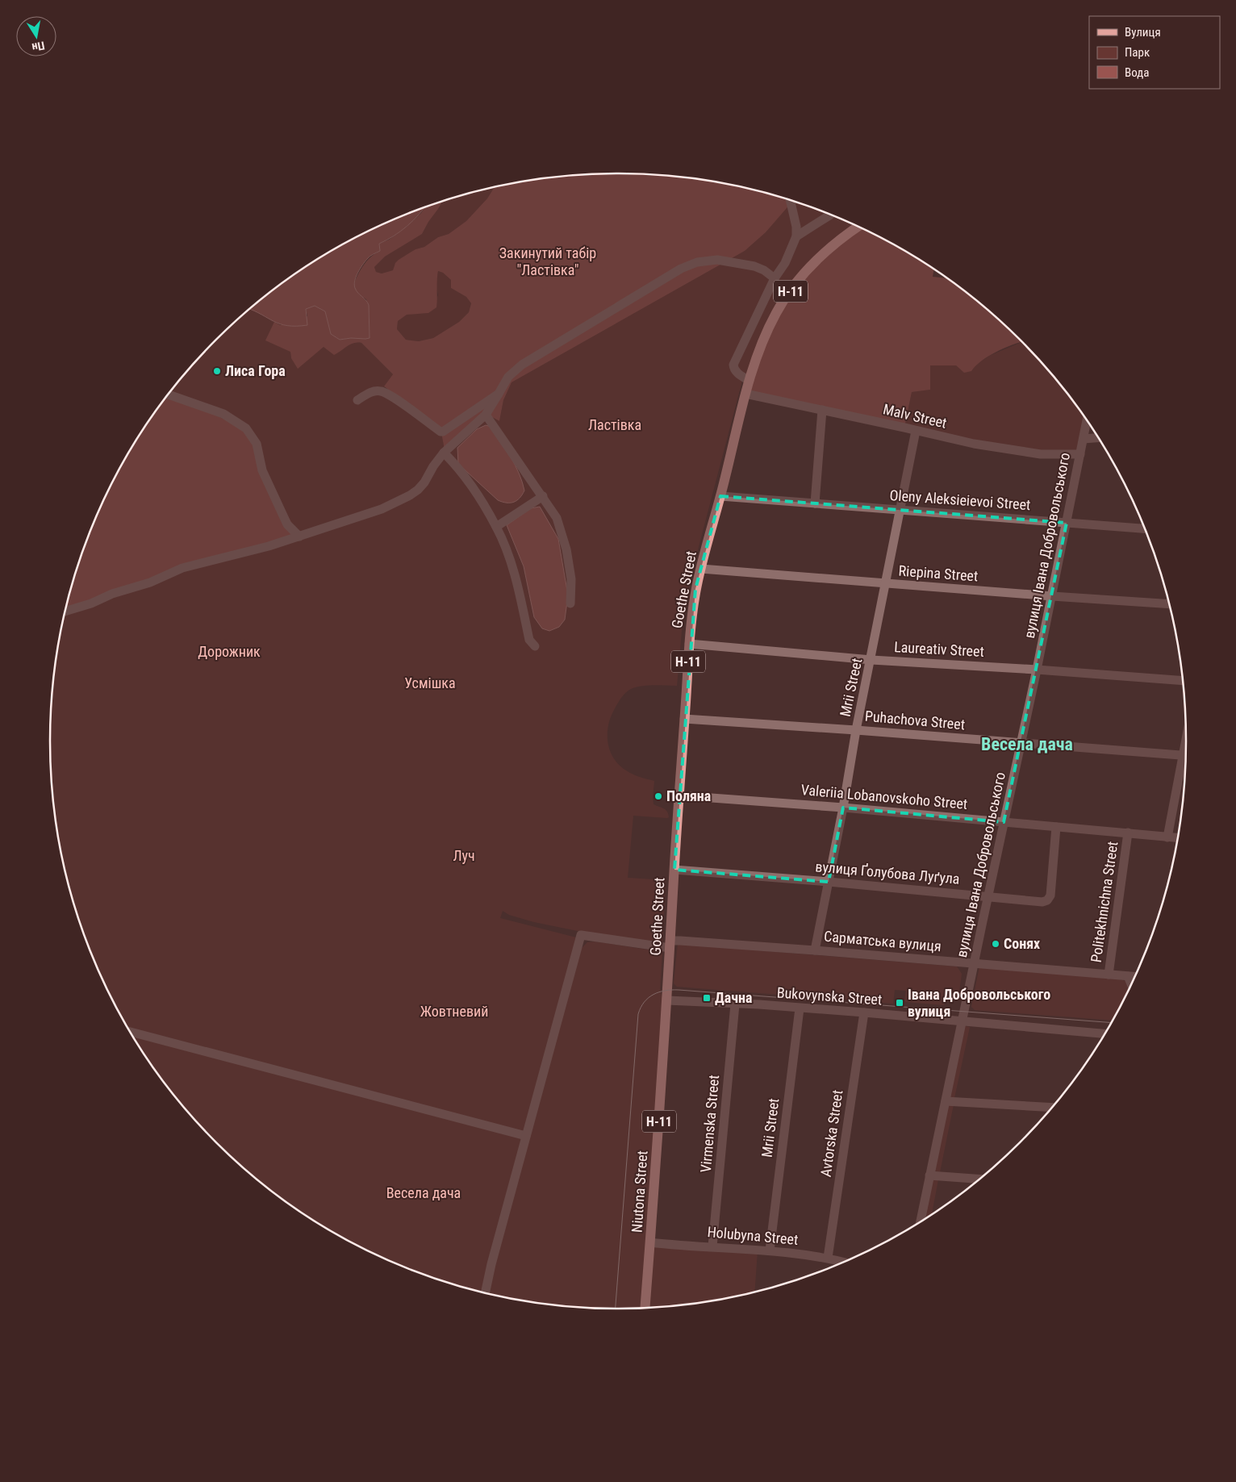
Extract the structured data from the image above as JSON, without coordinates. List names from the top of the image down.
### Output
{
  "streets": {
    "main road": ["Н-11", "Goethe Street", "Niutona Street"],
    "street": [
      "Malv Street",
      "Oleny Aleksieievoi Street",
      "вулиця Івана Добровольського",
      "Riepina Street",
      "Laureativ Street",
      "Mrii Street",
      "Puhachova Street",
      "Valeriia Lobanovskoho Street",
      "вулиця Ґолубова Луґула",
      "Politekhnichna Street",
      "Сарматська вулиця",
      "Bukovynska Street",
      "Virmenska Street",
      "Avtorska Street",
      "Holubyna Street"
    ]
  },
  "crossings": [
    ["Н-11", "Goethe Street"],
    ["Malv Street", "вулиця Івана Добровольського"],
    ["Malv Street", "Goethe Street"],
    ["Malv Street", "Mrii Street"],
    ["Oleny Aleksieievoi Street", "вулиця Івана Добровольського"],
    ["Oleny Aleksieievoi Street", "Goethe Street"],
    ["Oleny Aleksieievoi Street", "Mrii Street"],
    ["вулиця Івана Добровольського", "Riepina Street"],
    ["вулиця Івана Добровольського", "Laureativ Street"],
    ["вулиця Івана Добровольського", "Puhachova Street"],
    ["вулиця Івана Добровольського", "Valeriia Lobanovskoho Street"],
    ["вулиця Івана Добровольського", "вулиця Ґолубова Луґула"],
    ["вулиця Івана Добровольського", "Сарматська вулиця"],
    ["вулиця Івана Добровольського", "Bukovynska Street"],
    ["Riepina Street", "Goethe Street"],
    ["Riepina Street", "Mrii Street"],
    ["Goethe Street", "Laureativ Street"],
    ["Goethe Street", "Puhachova Street"],
    ["Goethe Street", "Valeriia Lobanovskoho Street"],
    ["Goethe Street", "вулиця Ґолубова Луґула"],
    ["Goethe Street", "Сарматська вулиця"],
    ["Goethe Street", "Bukovynska Street"],
    ["Goethe Street", "Niutona Street"],
    ["Laureativ Street", "Mrii Street"],
    ["Mrii Street", "Puhachova Street"],
    ["Mrii Street", "Valeriia Lobanovskoho Street"],
    ["Mrii Street", "вулиця Ґолубова Луґула"],
    ["Mrii Street", "Сарматська вулиця"],
    ["Mrii Street", "Bukovynska Street"],
    ["Mrii Street", "Holubyna Street"],
    ["Valeriia Lobanovskoho Street", "вулиця Ґолубова Луґула"],
    ["Valeriia Lobanovskoho Street", "Politekhnichna Street"],
    ["Politekhnichna Street", "Сарматська вулиця"],
    ["Bukovynska Street", "Virmenska Street"],
    ["Bukovynska Street", "Avtorska Street"],
    ["Bukovynska Street", "Niutona Street"],
    ["Virmenska Street", "Holubyna Street"],
    ["Avtorska Street", "Holubyna Street"],
    ["Niutona Street", "Holubyna Street"]
  ],
  "districts": ["Весела дача"],
  "parks": [
    "Закинутий табір \"Ластівка\"",
    "Ластівка",
    "Дорожник",
    "Усмішка",
    "Луч",
    "Жовтневий",
    "Весела дача"
  ],
  "places": {
    "other": ["Лиса Гора", "Поляна", "Сонях"],
    "transit": ["Дачна", "Івана Добровольського вулиця"]
  },
  "legend": ["Вулиця", "Парк", "Вода"],
  "north": "bottom"
}
